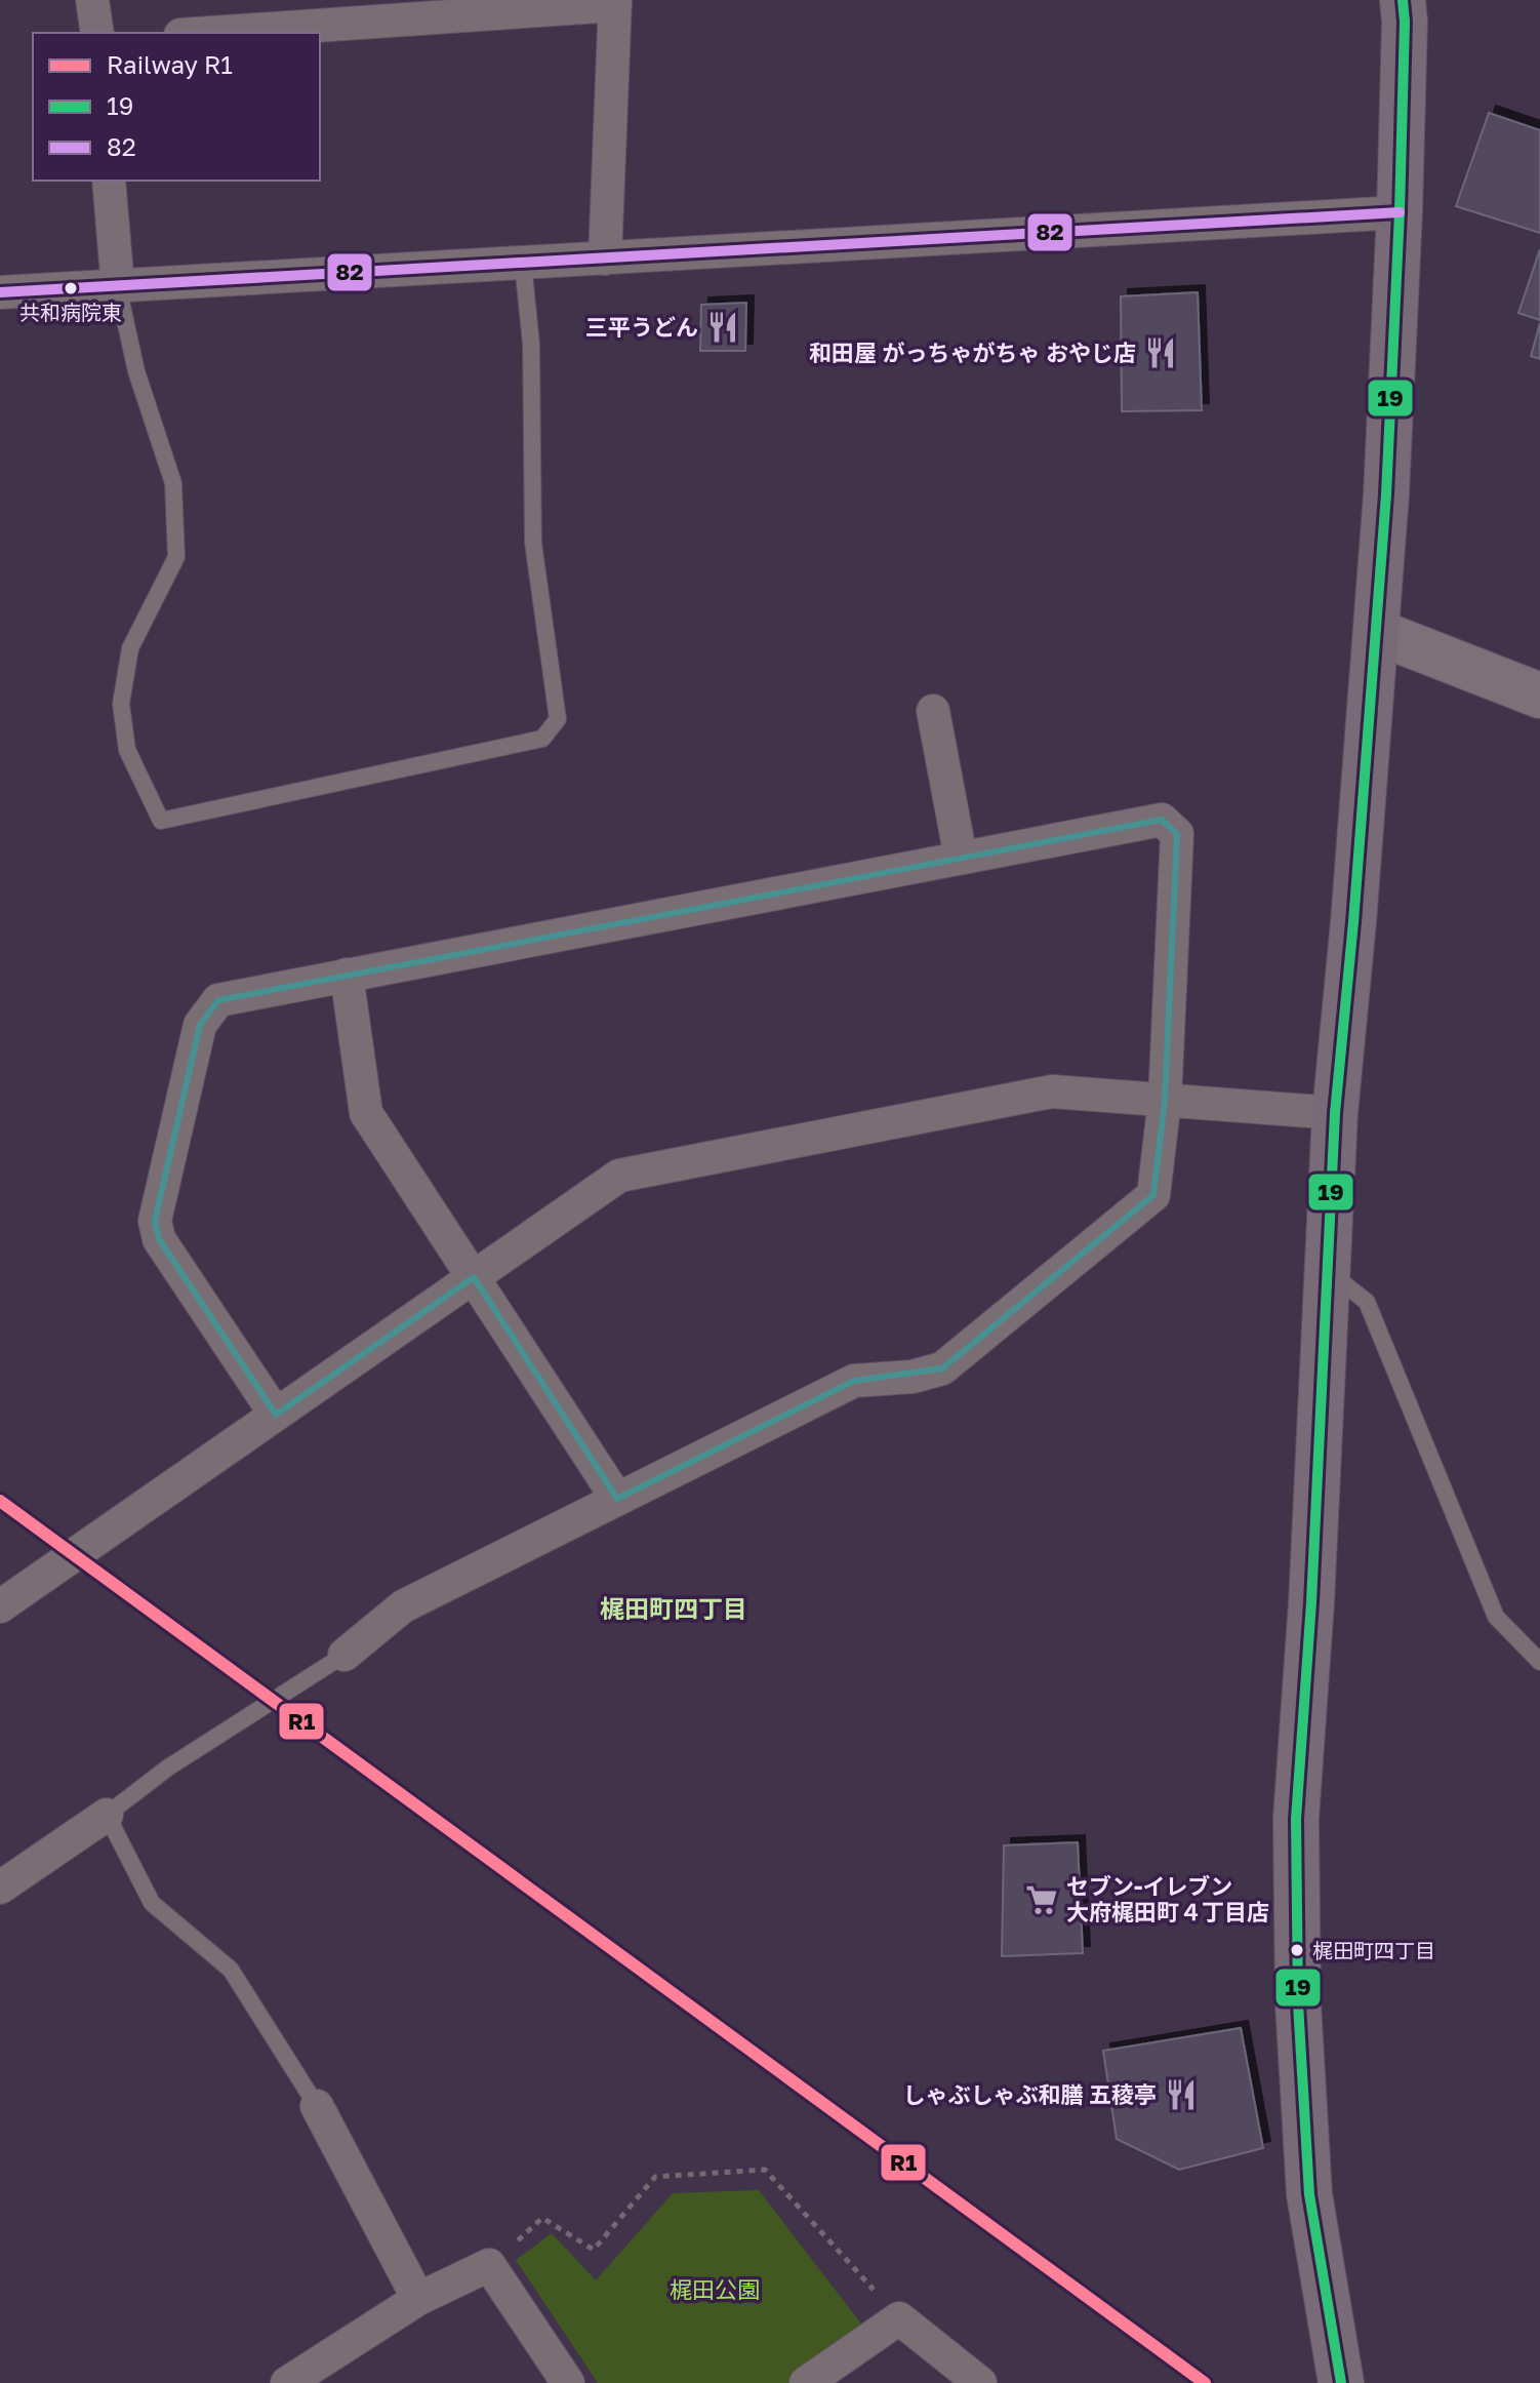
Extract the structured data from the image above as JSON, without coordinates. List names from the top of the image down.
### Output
{
  "districts": ["梶田町四丁目"],
  "parks": ["梶田公園"],
  "places": {
    "other": ["共和病院東", "梶田町四丁目"],
    "restaurant": ["三平うどん", "和田屋 がっちゃがちゃ おやじ店", "しゃぶしゃぶ和膳 五稜亭"],
    "supermarket": ["セブン-イレブン 大府梶田町４丁目店"]
  },
  "lines": ["transit line 19", "transit line 82", "rail line R1"],
  "legend": ["Railway R1", "19", "82"]
}
